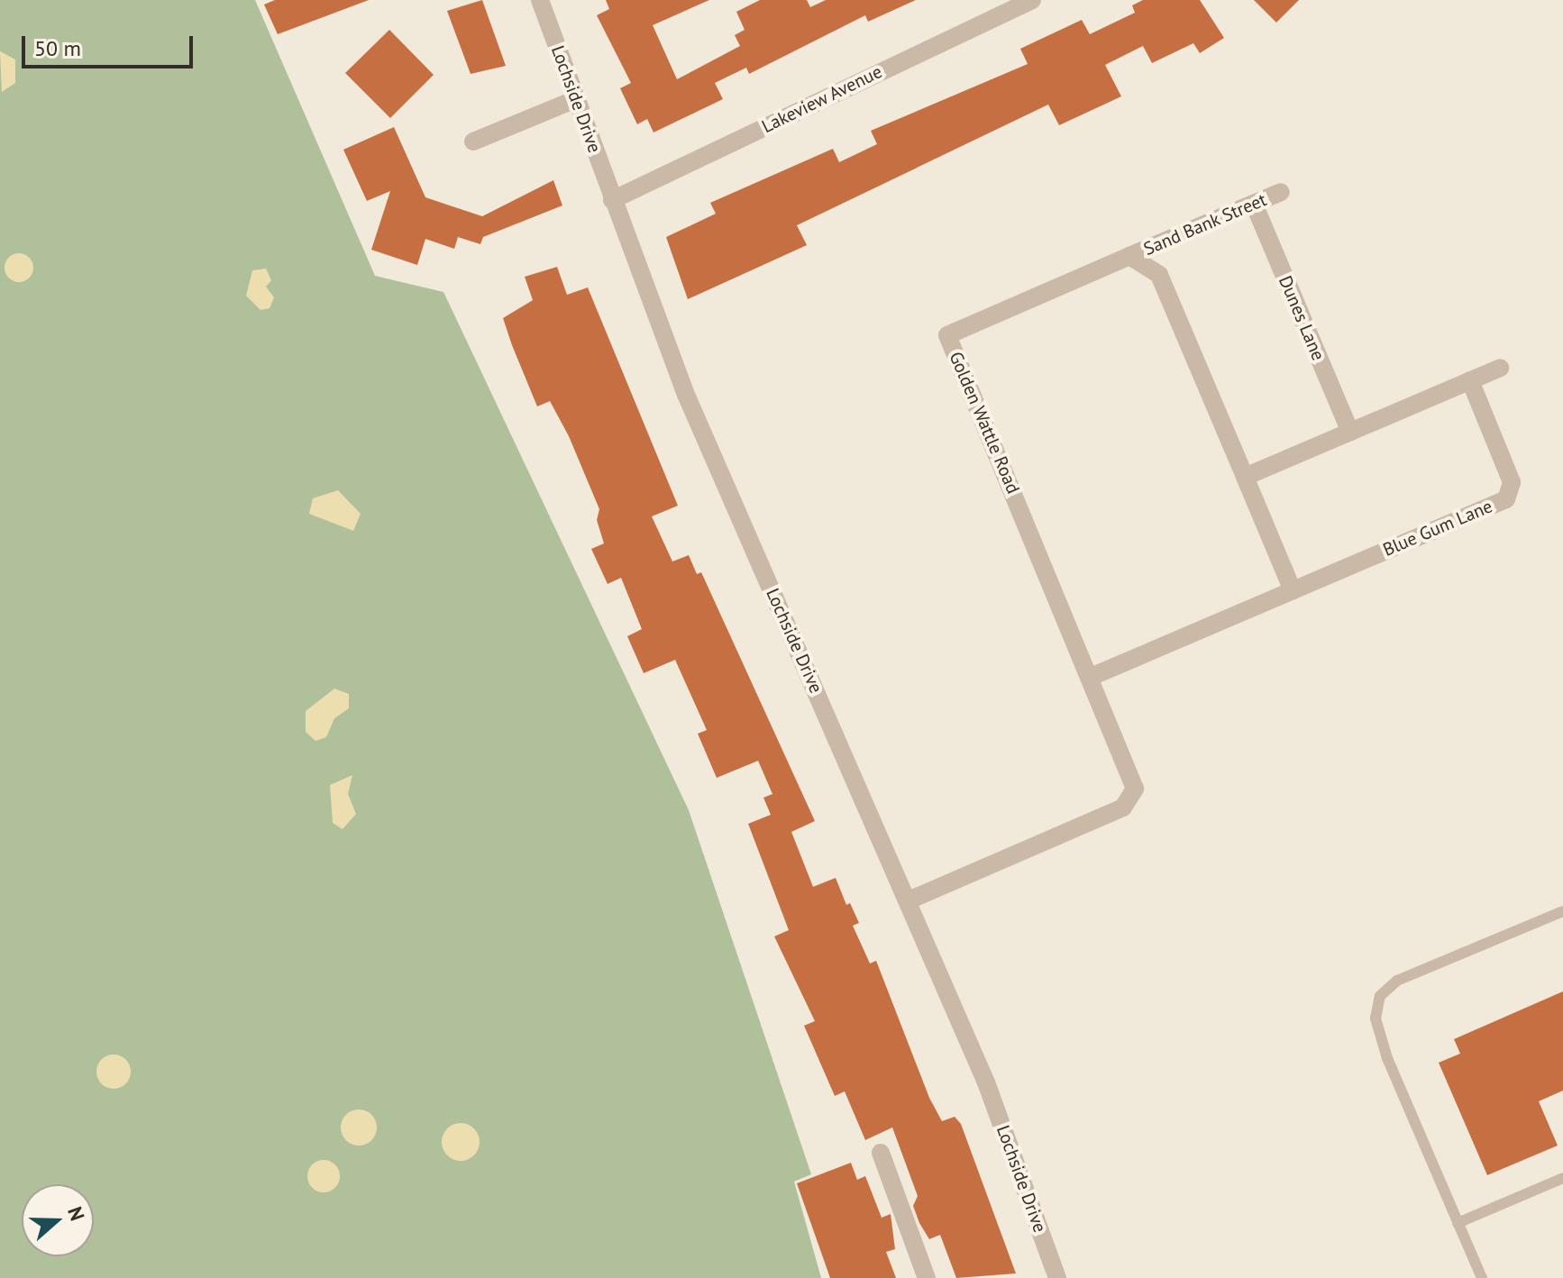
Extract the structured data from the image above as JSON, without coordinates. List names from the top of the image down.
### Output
{
  "streets": {
    "street": [
      "Lochside Drive",
      "Lakeview Avenue",
      "Sand Bank Street",
      "Dunes Lane",
      "Golden Wattle Road",
      "Blue Gum Lane"
    ]
  },
  "crossings": [
    ["Lochside Drive", "Lakeview Avenue"],
    ["Lochside Drive", "Golden Wattle Road"],
    ["Sand Bank Street", "Dunes Lane"],
    ["Sand Bank Street", "Golden Wattle Road"],
    ["Golden Wattle Road", "Blue Gum Lane"]
  ],
  "scale_bar": "50 m",
  "north": "right"
}
